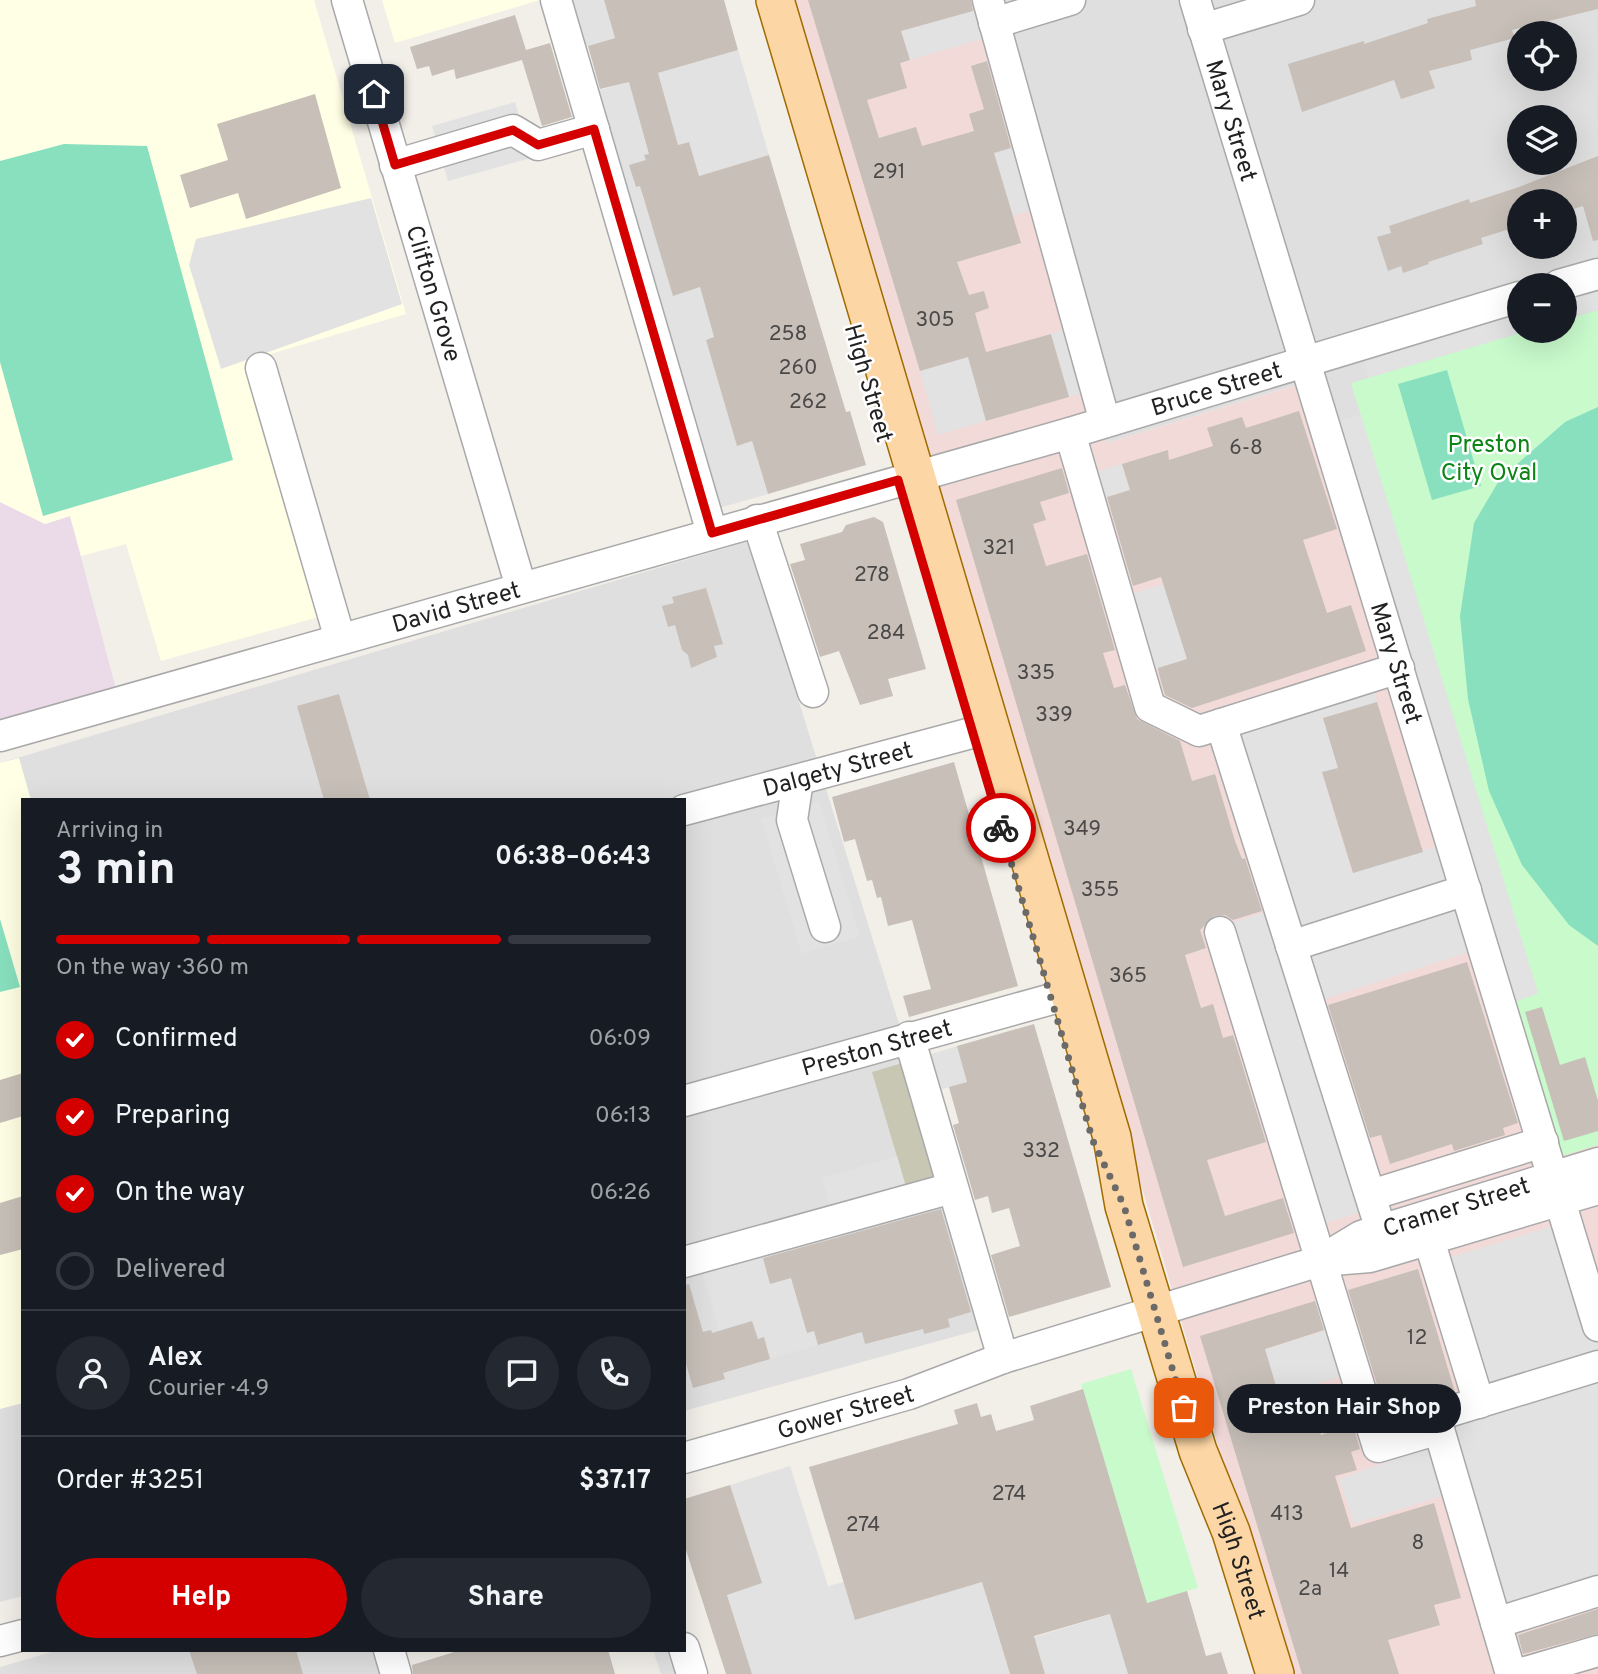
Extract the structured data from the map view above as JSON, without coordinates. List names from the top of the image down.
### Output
{
  "streets": {
    "main road": ["High Street"],
    "street": [
      "Mary Street",
      "Clifton Grove",
      "Bruce Street",
      "David Street",
      "Dalgety Street",
      "Preston Street",
      "Cramer Street",
      "Gower Street"
    ]
  },
  "crossings": [
    ["Mary Street", "Bruce Street"],
    ["Mary Street", "Cramer Street"],
    ["Clifton Grove", "David Street"],
    ["High Street", "Bruce Street"],
    ["High Street", "David Street"],
    ["High Street", "Dalgety Street"],
    ["High Street", "Preston Street"],
    ["High Street", "Cramer Street"],
    ["High Street", "Gower Street"],
    ["Bruce Street", "David Street"],
    ["Cramer Street", "Gower Street"]
  ],
  "parks": ["Preston City Oval"],
  "places": ["Preston Hair Shop"],
  "house_numbers": [
    "291",
    "305",
    "258",
    "260",
    "262",
    "6-8",
    "321",
    "278",
    "284",
    "335",
    "339",
    "349",
    "355",
    "365",
    "332",
    "12",
    "274",
    "413",
    "274",
    "8",
    "14",
    "2a"
  ],
  "page": {
    "map_buttons": ["+", "−"],
    "heading": ["3 min", "Arriving in", "06:38–06:43"],
    "panel": [
      "Alex",
      "Courier · 4.9",
      "Order #3251",
      "$37.17"
    ],
    "bar": "On the way · 360 m",
    "list": [
      ["Confirmed", "06:09"],
      ["Preparing", "06:13"],
      ["On the way", "06:26"],
      "Delivered"
    ],
    "bubble": "Preston Hair Shop",
    "buttons": ["Help", "Share"]
  }
}
